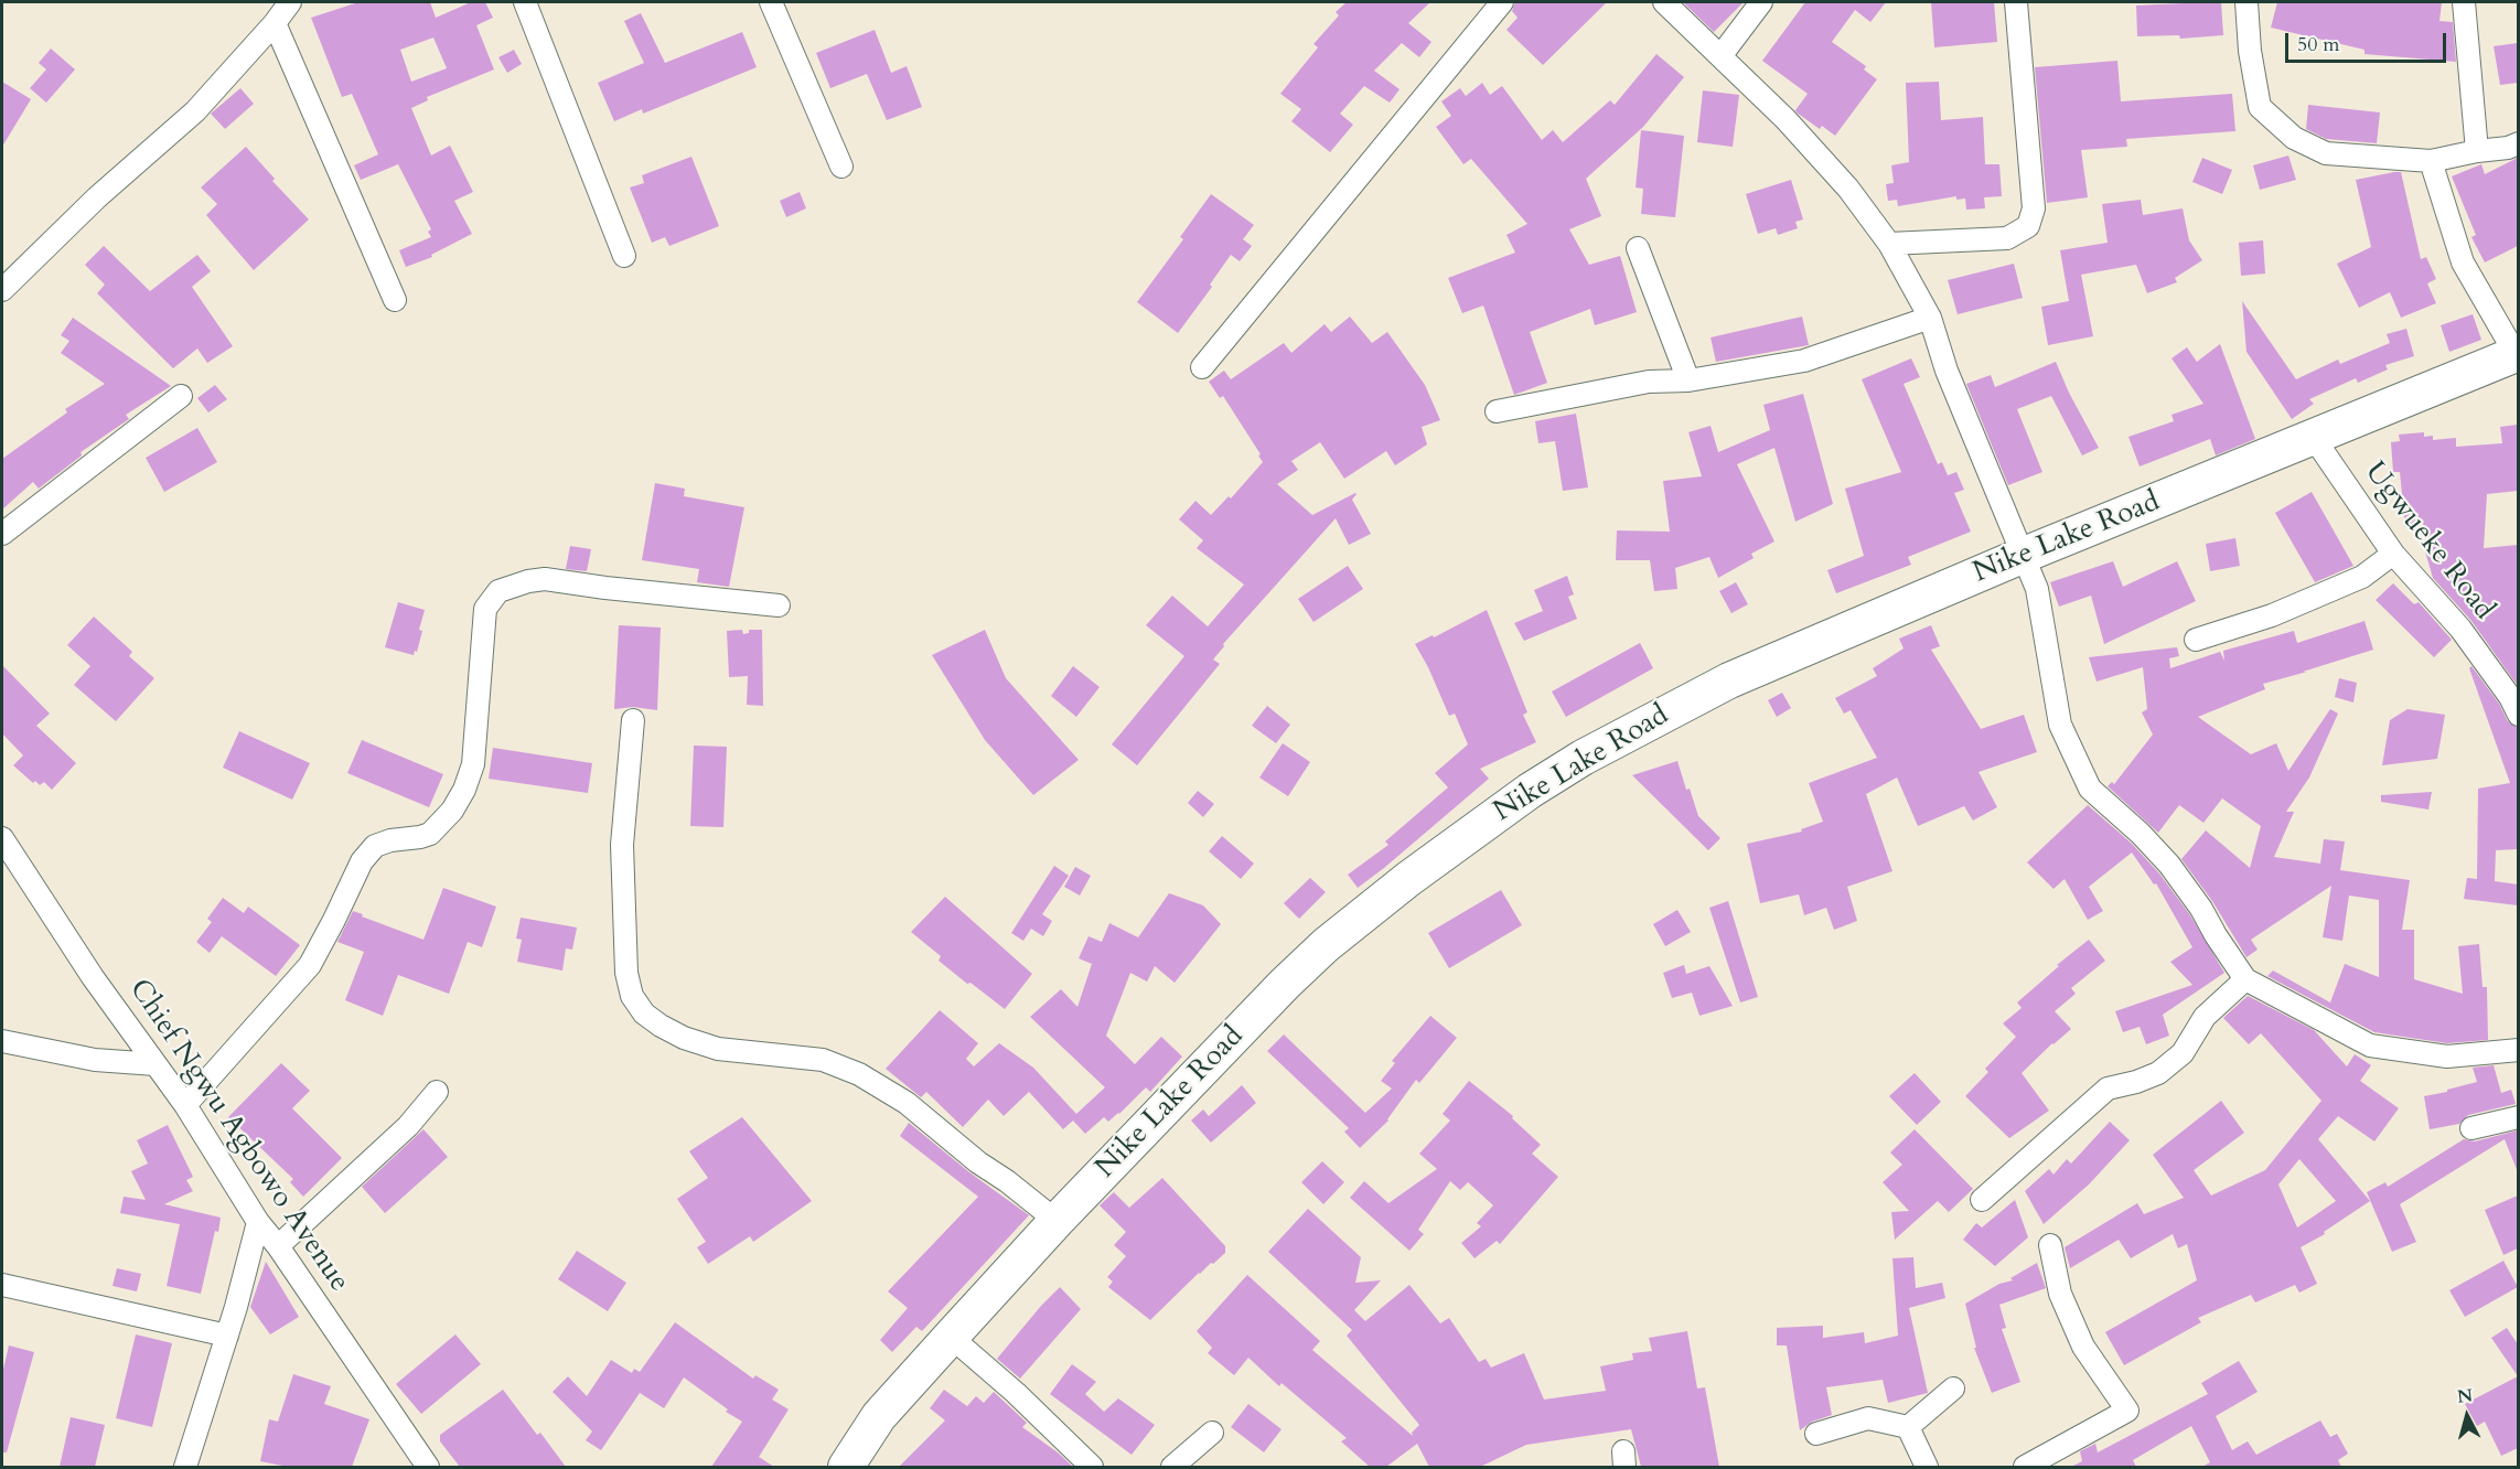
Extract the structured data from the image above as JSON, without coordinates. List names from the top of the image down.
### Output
{
  "streets": {
    "main road": ["Nike Lake Road"],
    "street": ["Ugwueke Road", "Chief Ngwu Agbowo Avenue"]
  },
  "crossings": [
    ["Nike Lake Road", "Ugwueke Road"]
  ],
  "scale_bar": "50 m",
  "north": "top"
}
